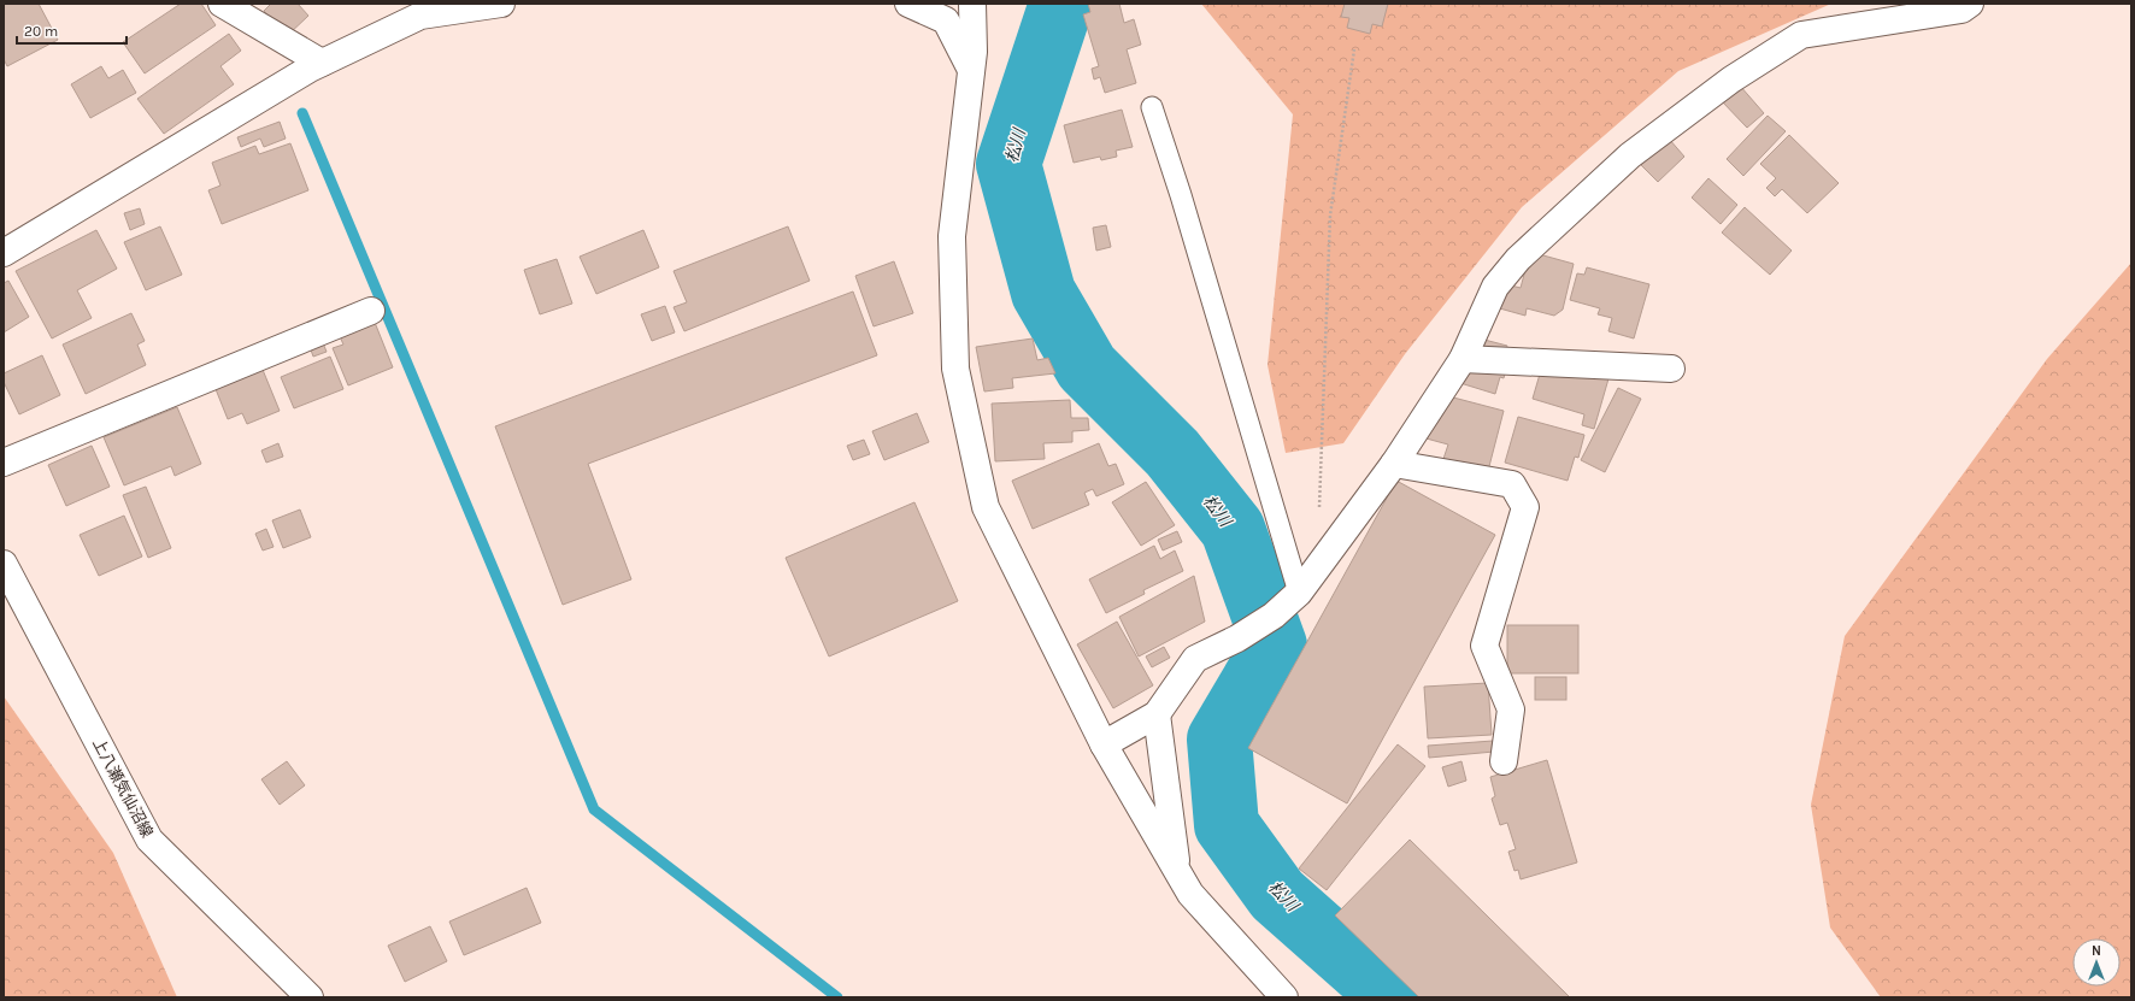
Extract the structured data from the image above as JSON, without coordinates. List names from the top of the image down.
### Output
{
  "streets": {
    "street": ["上八瀬気仙沼線"]
  },
  "water": ["松川"],
  "scale_bar": "20 m",
  "north": "top"
}
